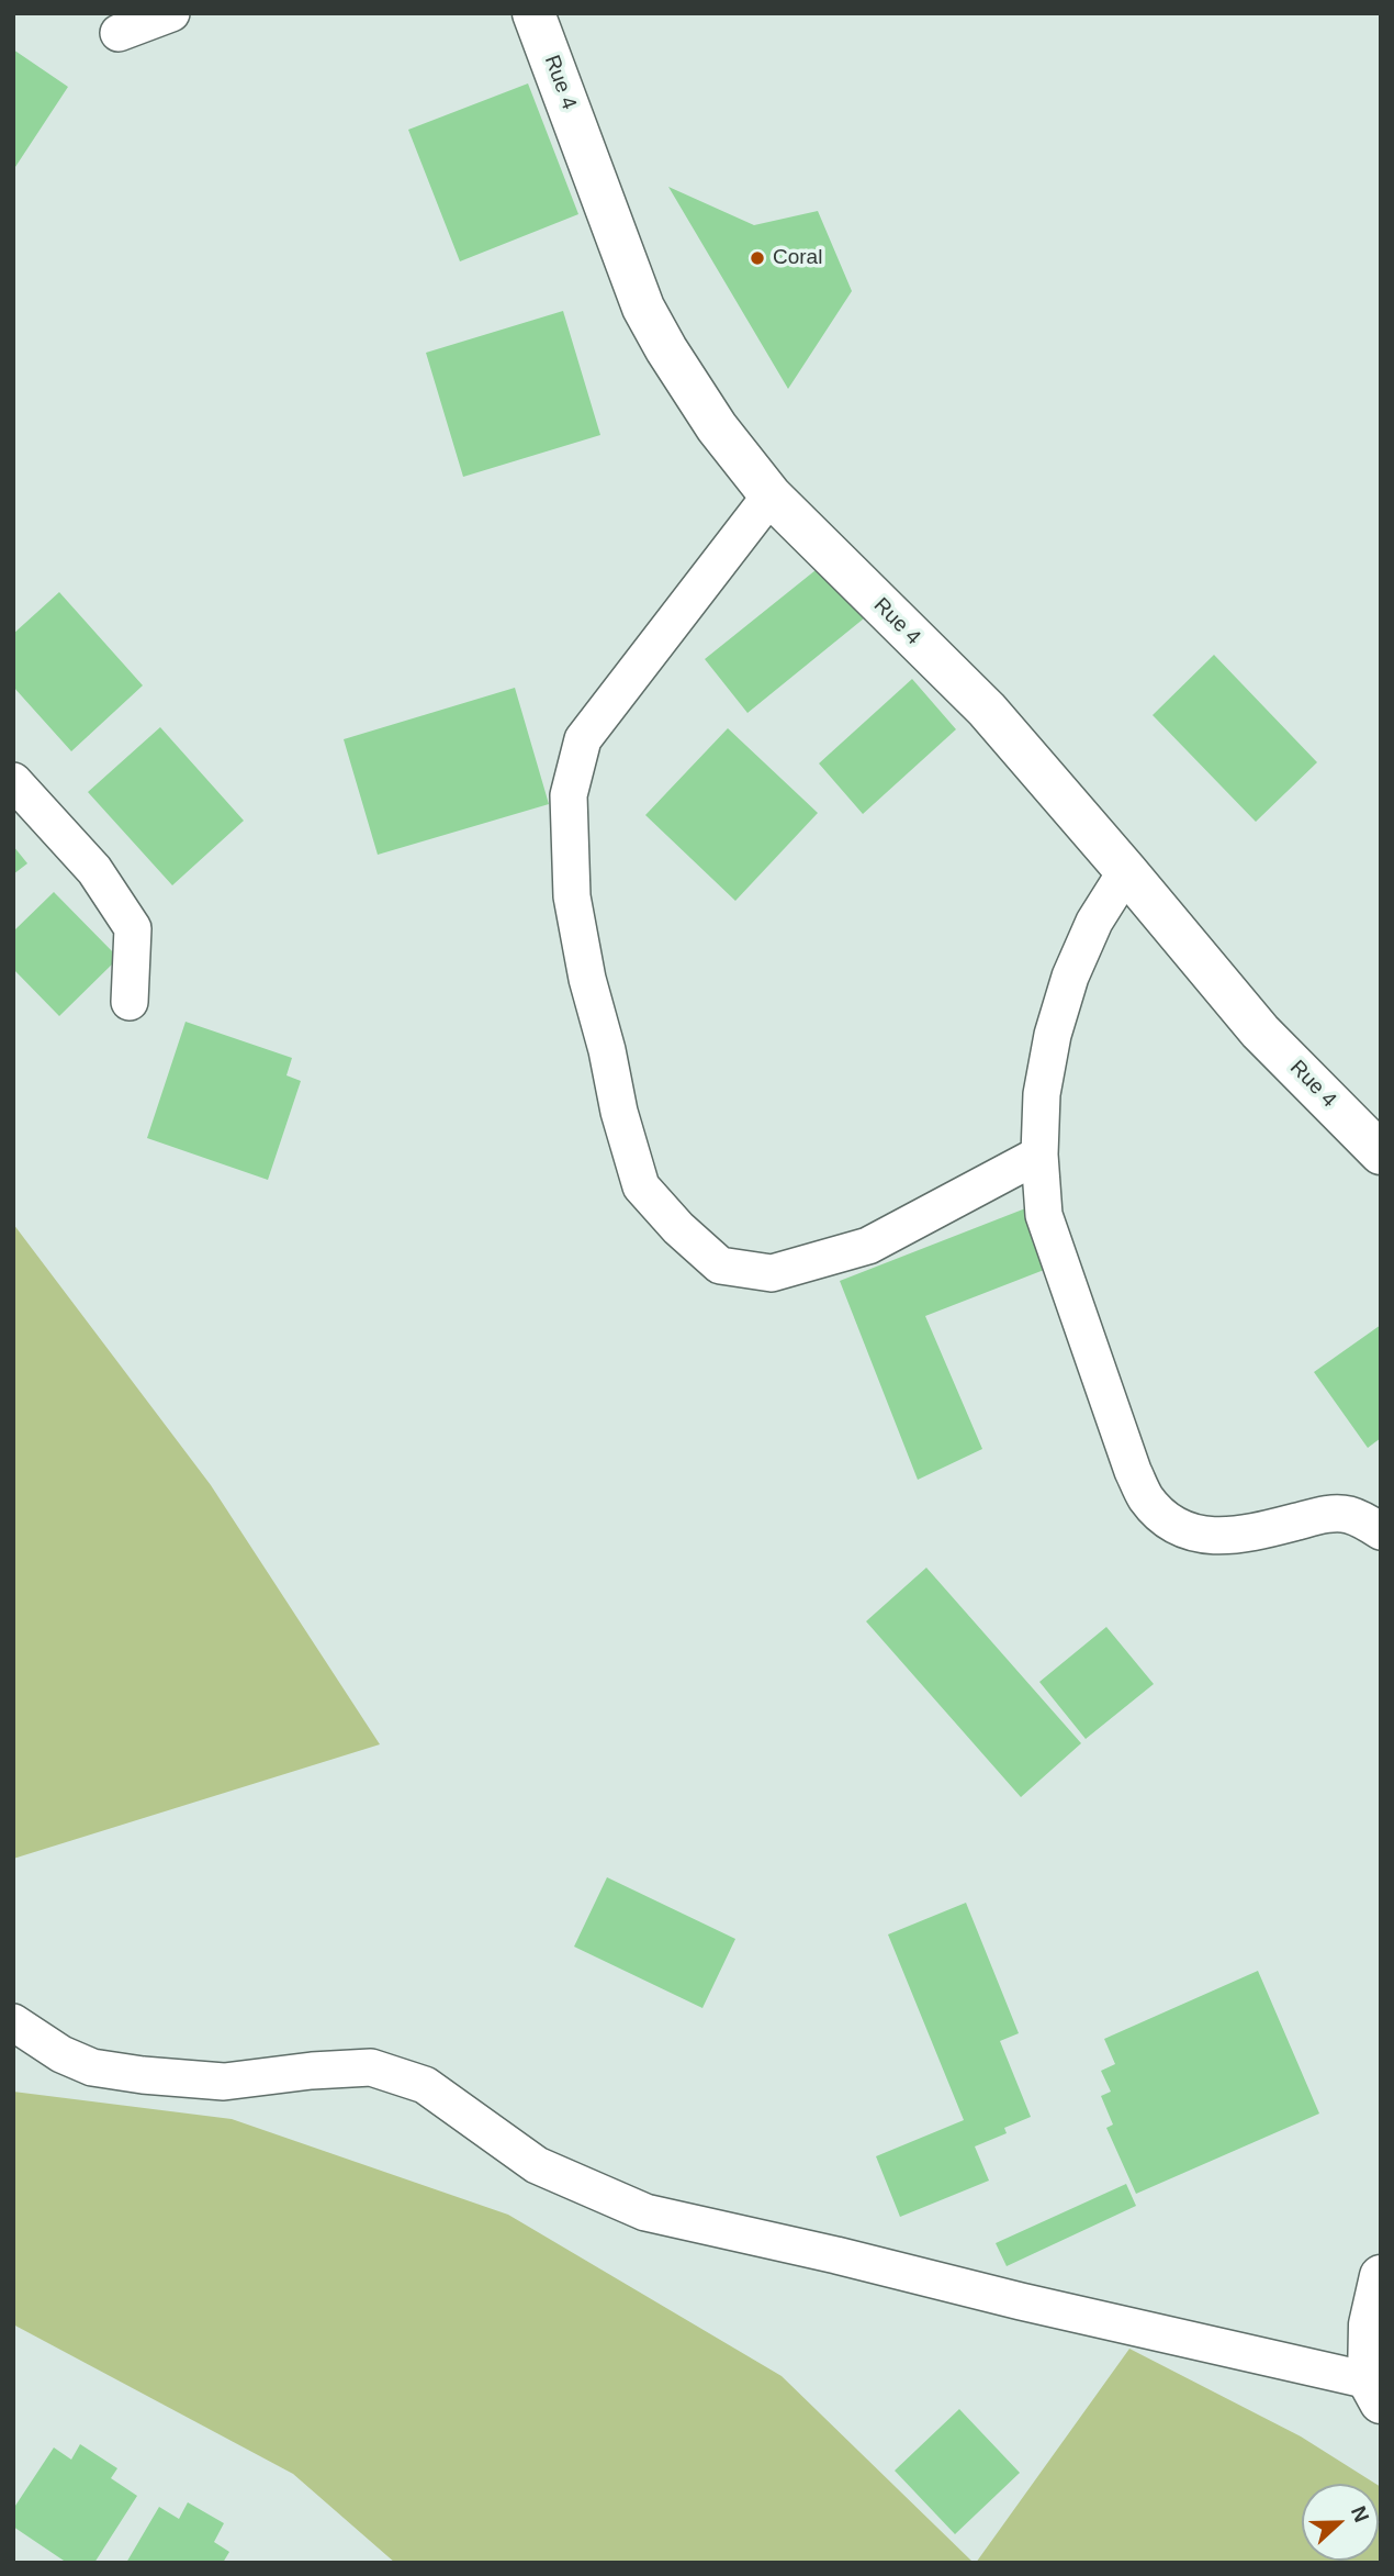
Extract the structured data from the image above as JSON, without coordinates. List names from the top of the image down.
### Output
{
  "streets": {
    "street": ["Rue 4"]
  },
  "places": ["Coral"],
  "north": "right"
}
